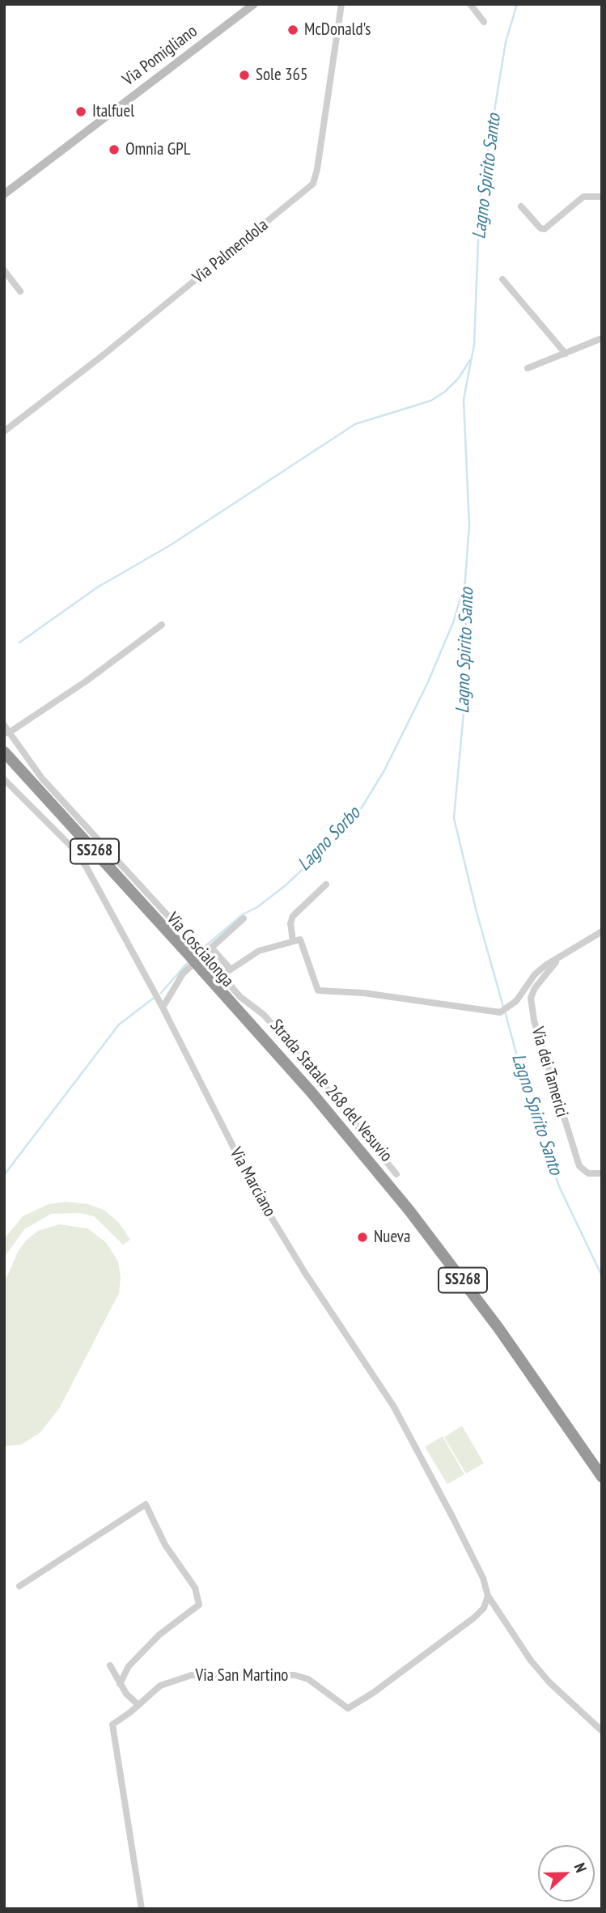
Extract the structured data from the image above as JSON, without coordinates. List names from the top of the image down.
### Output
{
  "streets": {
    "highway": ["SS268", "Strada Statale 268 del Vesuvio"],
    "main road": ["Via Pomigliano"],
    "street": [
      "Via Palmendola",
      "Via Coscialonga",
      "Via dei Tamerici",
      "Via Marciano",
      "Via San Martino"
    ]
  },
  "crossings": [
    ["Via Coscialonga", "Strada Statale 268 del Vesuvio"],
    ["Via Marciano", "Via San Martino"]
  ],
  "water": ["Lagno Spirito Santo", "Lagno Sorbo"],
  "places": [
    "McDonald's",
    "Sole 365",
    "Italfuel",
    "Omnia GPL",
    "Nueva"
  ],
  "north": "right"
}
